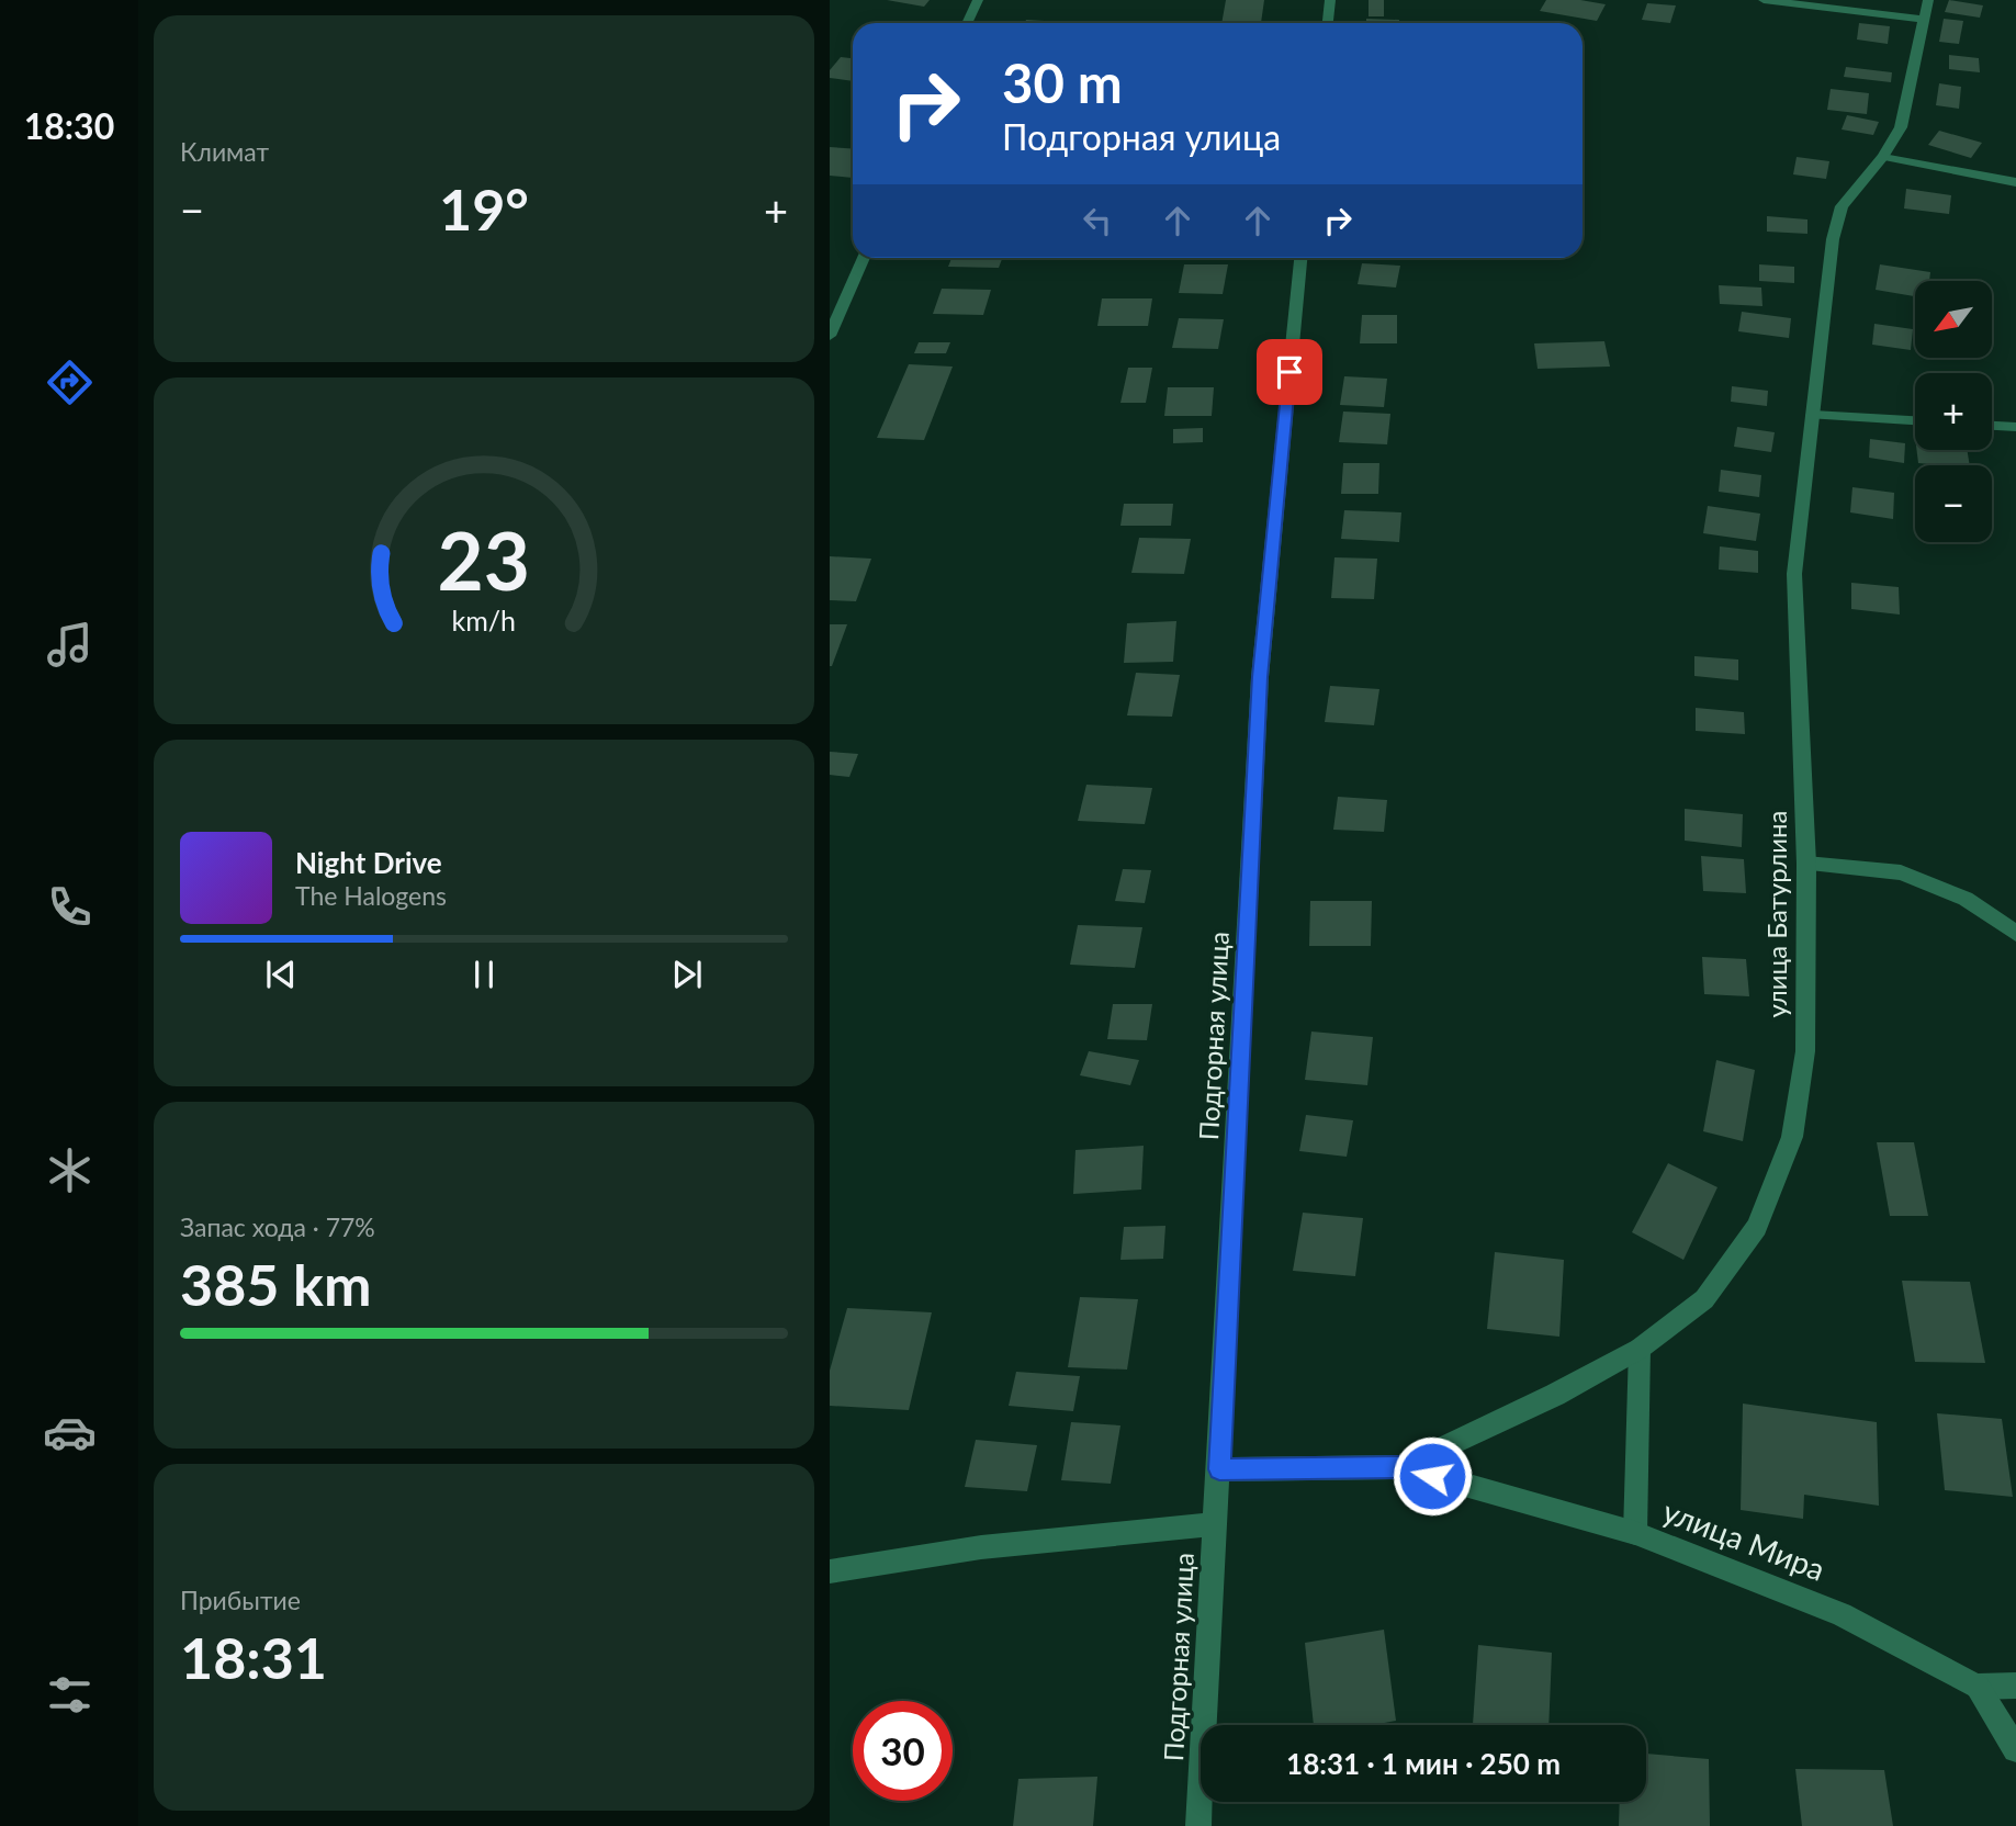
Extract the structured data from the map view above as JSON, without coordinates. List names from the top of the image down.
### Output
{
  "streets": {
    "street": ["улица Батурлина", "Подгорная улица", "улица Мира"]
  },
  "crossings": [
    ["улица Батурлина", "Подгорная улица"],
    ["улица Батурлина", "улица Мира"]
  ],
  "north": "bottom left",
  "page": {
    "tabs": "18:30",
    "tile": [
      "Климат",
      ["Запас хода · 77%", "385 km"],
      ["Прибытие", "18:31"]
    ],
    "turn": ["30 m", "Подгорная улица"],
    "heat": ["−", "19°", "+"],
    "map_buttons": ["+", "−"],
    "song": ["Night Drive", "The Halogens"],
    "limit": "30",
    "trip": "18:31 · 1 мин · 250 m",
    "gauge": ["23", "km/h"]
  }
}
